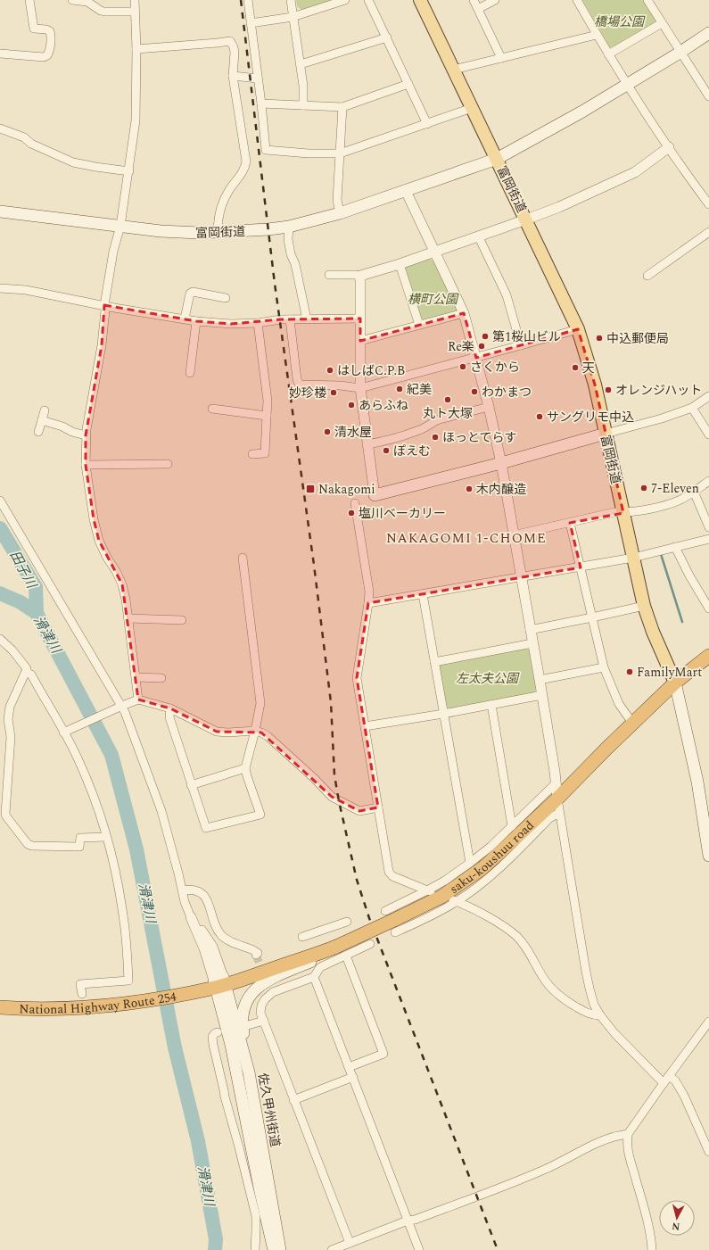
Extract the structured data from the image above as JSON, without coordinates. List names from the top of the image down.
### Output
{
  "streets": {
    "highway": ["saku-koushuu road", "National Highway Route 254"],
    "main road": ["富岡街道", "佐久甲州街道"]
  },
  "crossings": [
    ["富岡街道", "saku-koushuu road"],
    ["saku-koushuu road", "National Highway Route 254"],
    ["saku-koushuu road", "佐久甲州街道"],
    ["National Highway Route 254", "佐久甲州街道"]
  ],
  "districts": ["NAKAGOMI 1-CHOME"],
  "water": ["田子川", "滑津川"],
  "parks": ["橋場公園", "横町公園", "左太夫公園"],
  "places": {
    "other": [
      "第1桜山ビル",
      "中込郵便局",
      "Re楽",
      "さくから",
      "天",
      "はしばC.P.B",
      "紀美",
      "オレンジハット",
      "わかまつ",
      "妙珍楼",
      "丸ト大塚",
      "あらふね",
      "サングリモ中込",
      "清水屋",
      "ほっとてらす",
      "ぽえむ",
      "7-Eleven",
      "木内醸造",
      "塩川ベーカリー",
      "FamilyMart"
    ],
    "transit": ["Nakagomi"]
  },
  "north": "bottom"
}
